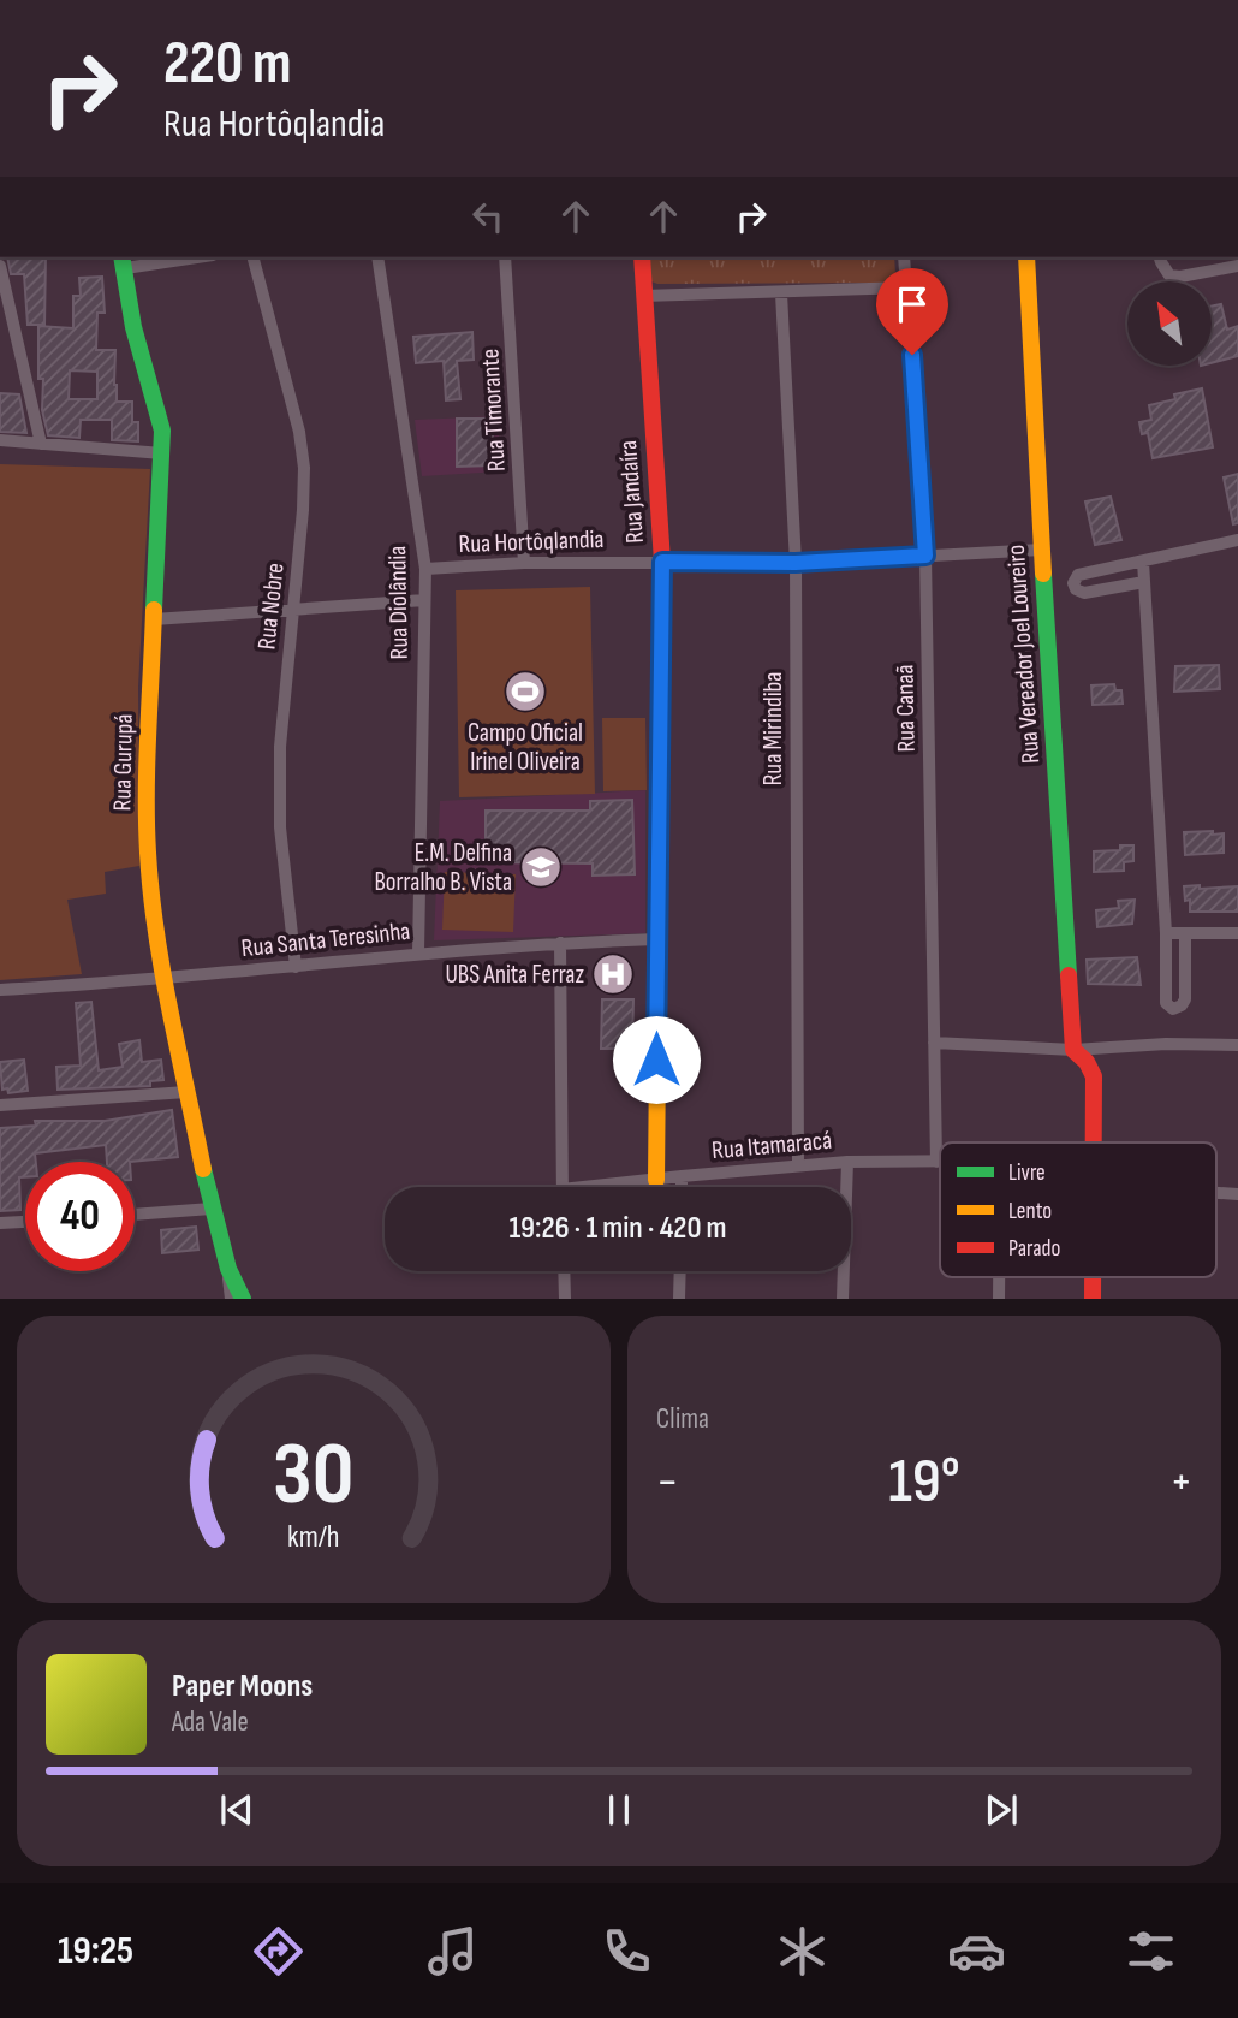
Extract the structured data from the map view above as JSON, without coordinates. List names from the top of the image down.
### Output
{
  "streets": {
    "street": [
      "Rua Timorante",
      "Rua Jandaíra",
      "Rua Hortôqlandia",
      "Rua Diolândia",
      "Rua Nobre",
      "Rua Vereador Joel Loureiro",
      "Rua Canaã",
      "Rua Mirindiba",
      "Rua Gurupá",
      "Rua Santa Teresinha",
      "Rua Itamaracá"
    ]
  },
  "crossings": [
    ["Rua Timorante", "Rua Hortôqlandia"],
    ["Rua Jandaíra", "Rua Hortôqlandia"],
    ["Rua Jandaíra", "Rua Santa Teresinha"],
    ["Rua Jandaíra", "Rua Itamaracá"],
    ["Rua Hortôqlandia", "Rua Diolândia"],
    ["Rua Hortôqlandia", "Rua Vereador Joel Loureiro"],
    ["Rua Hortôqlandia", "Rua Canaã"],
    ["Rua Hortôqlandia", "Rua Mirindiba"],
    ["Rua Diolândia", "Rua Santa Teresinha"],
    ["Rua Nobre", "Rua Santa Teresinha"],
    ["Rua Canaã", "Rua Itamaracá"],
    ["Rua Mirindiba", "Rua Itamaracá"],
    ["Rua Gurupá", "Rua Santa Teresinha"]
  ],
  "places": {
    "sports": ["Campo Oficial Irinel Oliveira"],
    "school or university": ["E.M. Delfina Borralho B. Vista"],
    "hospital": ["UBS Anita Ferraz"]
  },
  "legend": ["Livre", "Lento", "Parado"],
  "north": "top left",
  "page": {
    "turn": ["220 m", "Rua Hortôqlandia"],
    "limit": "40",
    "trip": "19:26 · 1 min · 420 m",
    "tile": "Clima",
    "heat": ["−", "19°", "+"],
    "song": ["Paper Moons", "Ada Vale"],
    "tabs": "19:25",
    "gauge": ["30", "km/h"]
  }
}
